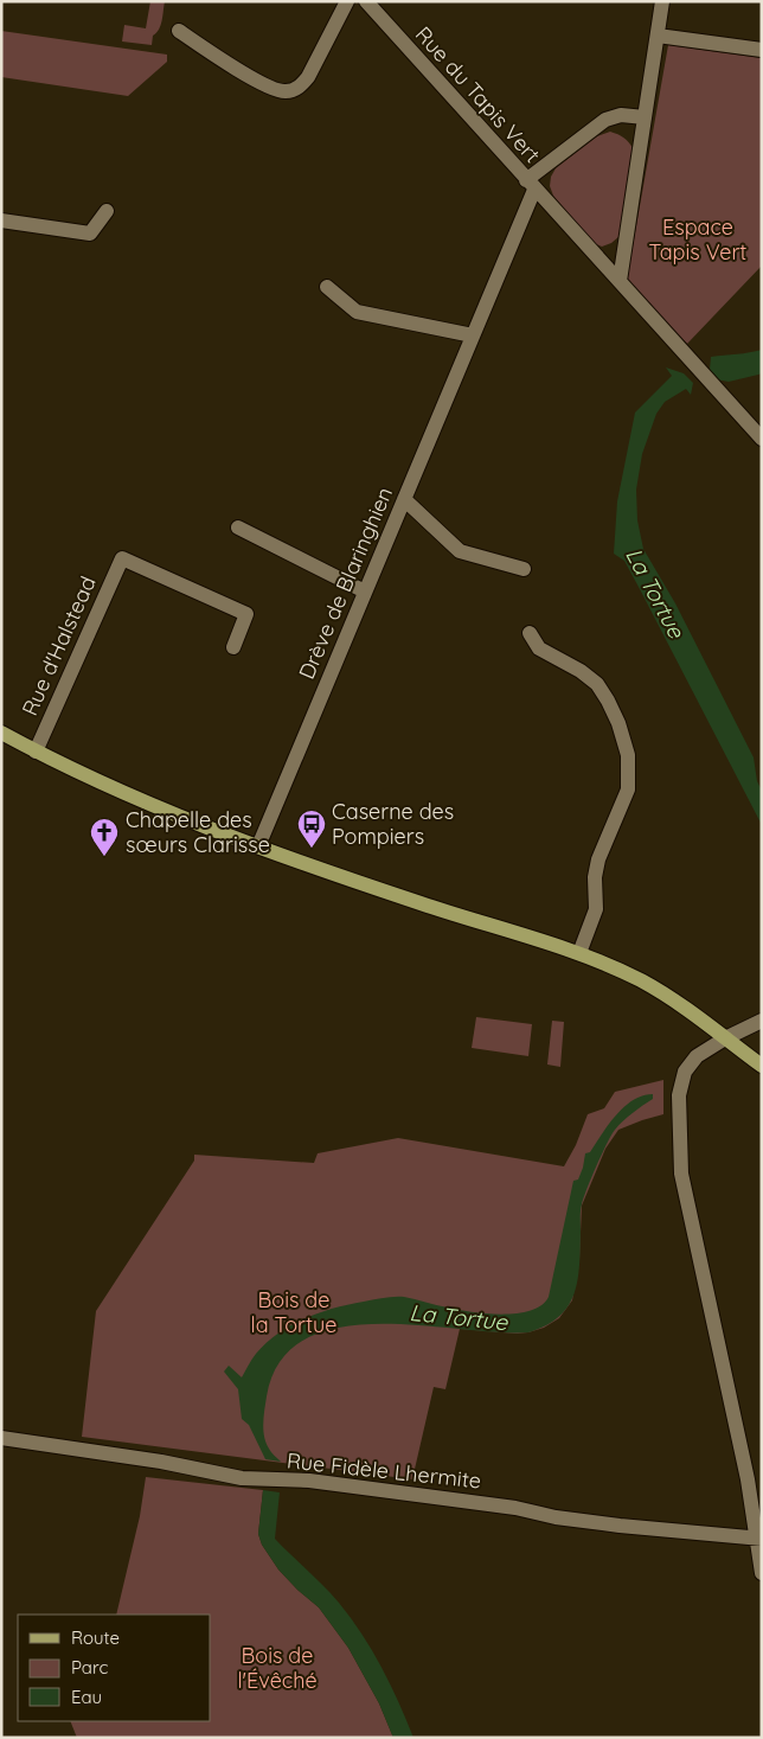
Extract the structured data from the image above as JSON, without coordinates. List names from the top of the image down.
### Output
{
  "streets": {
    "street": [
      "Rue du Tapis Vert",
      "Drève de Blaringhien",
      "Rue d'Halstead",
      "Rue Fidèle Lhermite"
    ]
  },
  "crossings": [
    ["Rue du Tapis Vert", "Drève de Blaringhien"]
  ],
  "water": ["La Tortue"],
  "parks": ["Espace Tapis Vert", "Bois de la Tortue", "Bois de l'Évêché"],
  "places": {
    "bus stop": ["Caserne des Pompiers"],
    "church": ["Chapelle des sœurs Clarisse"]
  },
  "legend": ["Route", "Parc", "Eau"]
}
